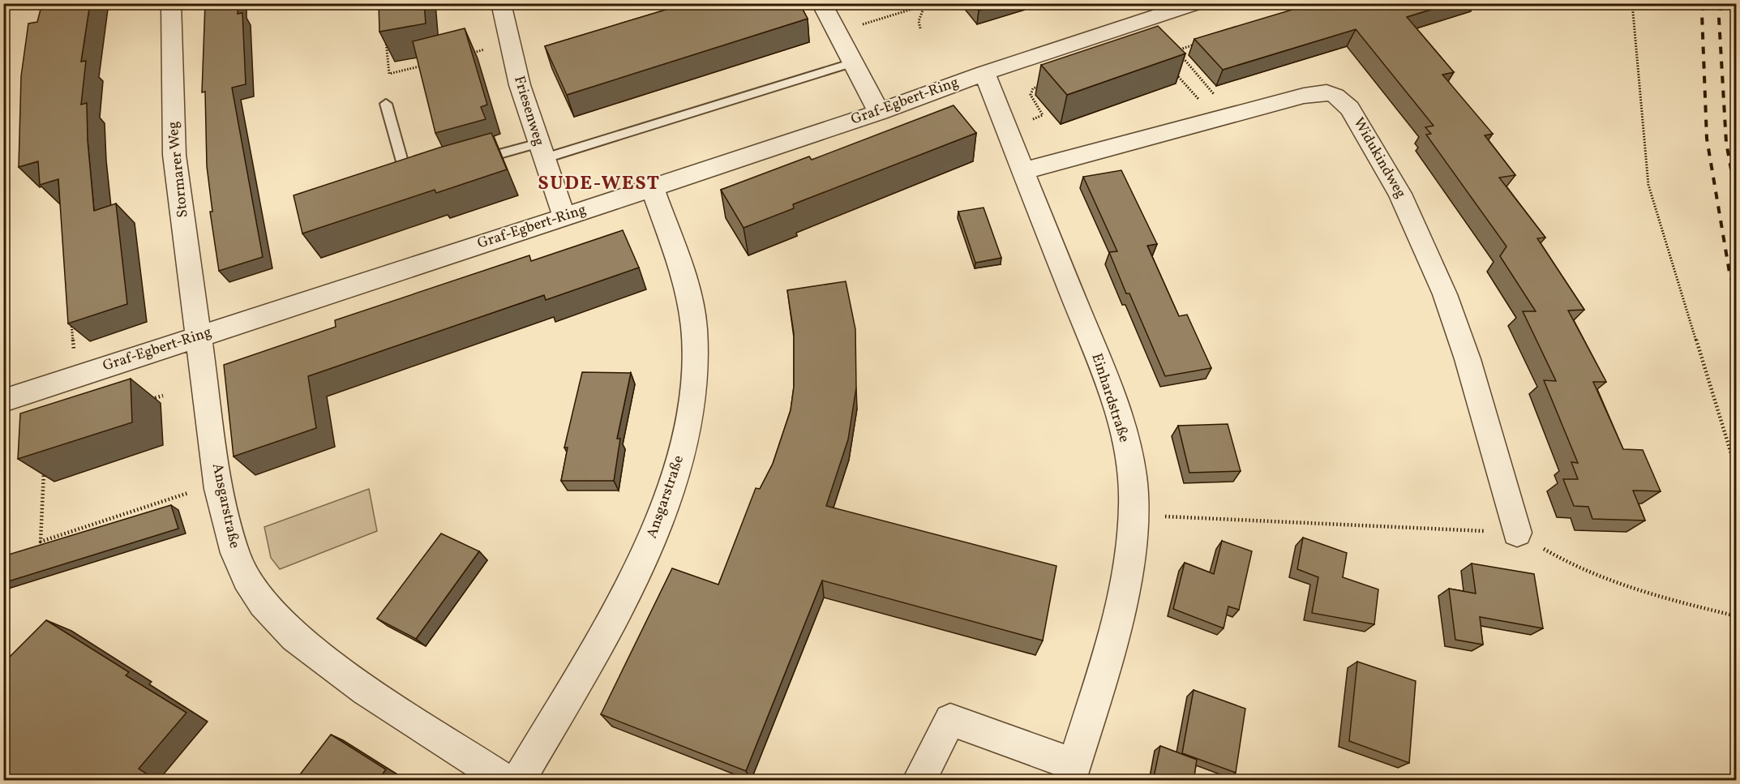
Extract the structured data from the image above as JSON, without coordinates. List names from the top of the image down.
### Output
{
  "streets": {
    "street": [
      "Graf-Egbert-Ring",
      "Friesenweg",
      "Widukindweg",
      "Stormarer Weg",
      "Einhardstraße",
      "Ansgarstraße"
    ]
  },
  "crossings": [
    ["Graf-Egbert-Ring", "Friesenweg"],
    ["Graf-Egbert-Ring", "Stormarer Weg"],
    ["Graf-Egbert-Ring", "Einhardstraße"],
    ["Graf-Egbert-Ring", "Ansgarstraße"],
    ["Widukindweg", "Einhardstraße"],
    ["Stormarer Weg", "Ansgarstraße"]
  ],
  "districts": ["SUDE-WEST"]
}
